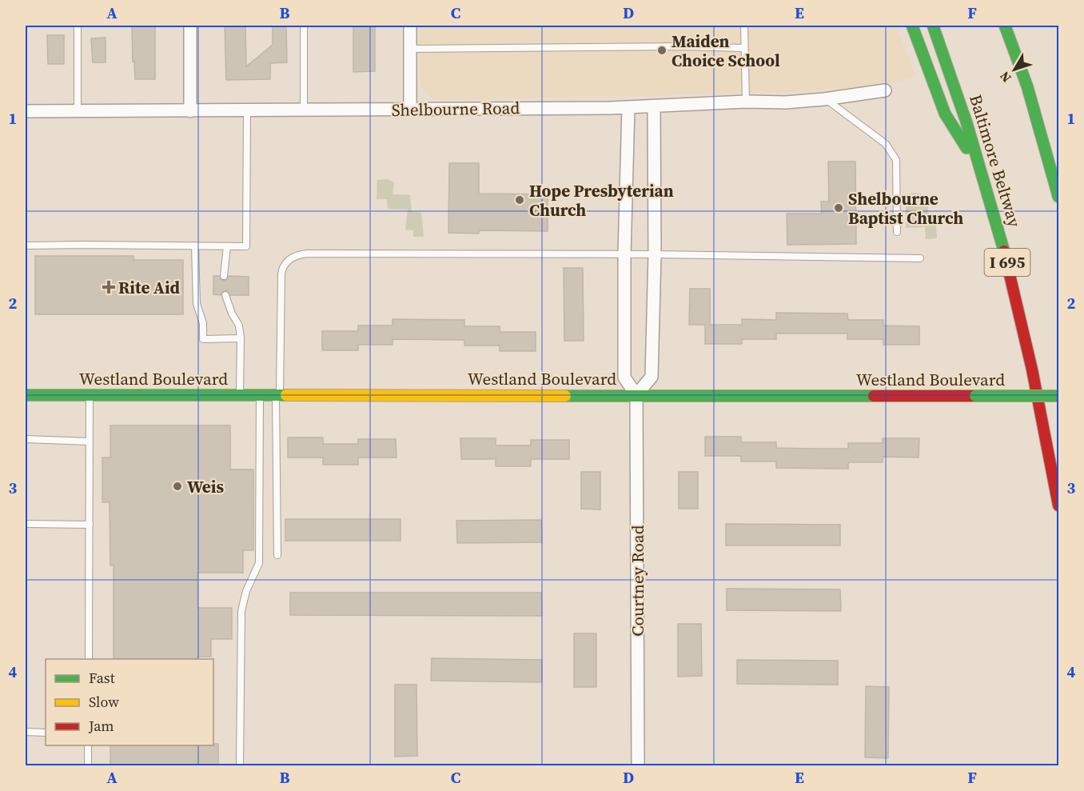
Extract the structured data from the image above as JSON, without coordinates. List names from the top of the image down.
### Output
{
  "streets": {
    "main road": ["Baltimore Beltway", "I 695", "Westland Boulevard"],
    "street": ["Shelbourne Road", "Courtney Road"]
  },
  "crossings": [
    ["Westland Boulevard", "Courtney Road"]
  ],
  "places": {
    "other": [
      "Maiden Choice School",
      "Hope Presbyterian Church",
      "Shelbourne Baptist Church",
      "Weis"
    ],
    "health": ["Rite Aid"]
  },
  "legend": ["Fast", "Slow", "Jam"],
  "north": "bottom left",
  "grid": {
    "columns": [
      "A",
      "B",
      "C",
      "D",
      "E",
      "F"
    ],
    "rows": [
      "1",
      "2",
      "3",
      "4"
    ]
  }
}
